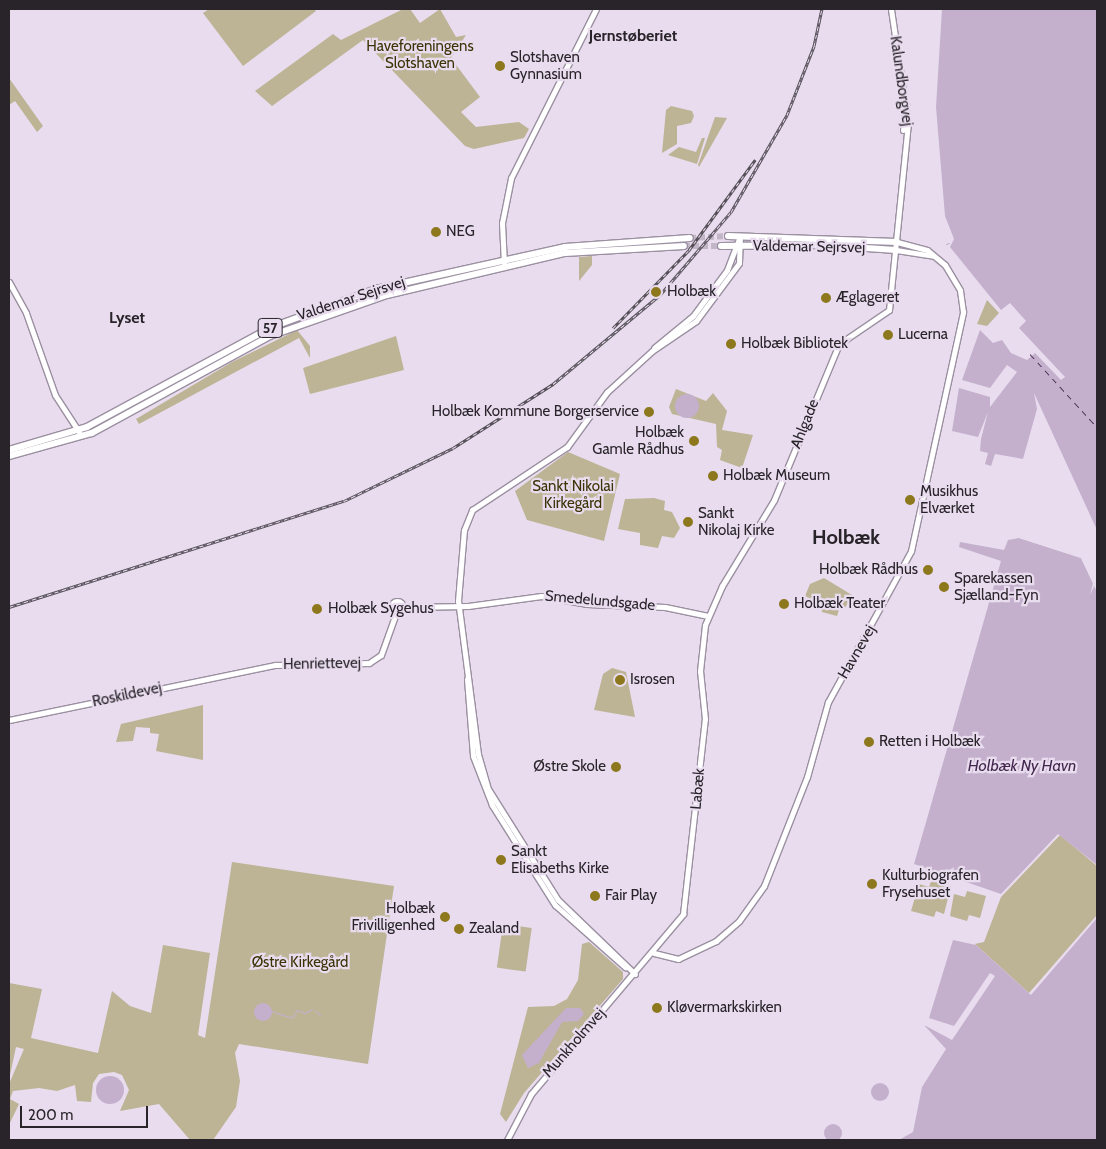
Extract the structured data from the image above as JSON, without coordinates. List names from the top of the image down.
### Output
{
  "streets": {
    "main road": ["Valdemar Sejrsvej", "57"],
    "street": [
      "Kalundborgvej",
      "Ahlgade",
      "Smedelundsgade",
      "Havnevej",
      "Henriettevej",
      "Roskildevej",
      "Labæk",
      "Munkholmvej"
    ]
  },
  "crossings": [
    ["Kalundborgvej", "Valdemar Sejrsvej"],
    ["Kalundborgvej", "Ahlgade"],
    ["Kalundborgvej", "Havnevej"],
    ["Valdemar Sejrsvej", "Ahlgade"],
    ["Valdemar Sejrsvej", "Havnevej"],
    ["Ahlgade", "Smedelundsgade"],
    ["Ahlgade", "Havnevej"],
    ["Ahlgade", "Labæk"],
    ["Smedelundsgade", "Labæk"],
    ["Havnevej", "Labæk"],
    ["Havnevej", "Munkholmvej"],
    ["Henriettevej", "Roskildevej"],
    ["Labæk", "Munkholmvej"]
  ],
  "districts": ["Jernstøberiet", "Lyset", "Holbæk"],
  "water": ["Holbæk Ny Havn"],
  "parks": ["Haveforeningens Slotshaven", "Sankt Nikolai Kirkegård", "Østre Kirkegård"],
  "places": [
    "Slotshaven Gynnasium",
    "NEG",
    "Holbæk",
    "Æglageret",
    "Lucerna",
    "Holbæk Bibliotek",
    "Holbæk Kommune Borgerservice",
    "Holbæk Gamle Rådhus",
    "Holbæk Museum",
    "Musikhus Elværket",
    "Sankt Nikolaj Kirke",
    "Holbæk Rådhus",
    "Sparekassen Sjælland-Fyn",
    "Holbæk Teater",
    "Holbæk Sygehus",
    "Isrosen",
    "Retten i Holbæk",
    "Østre Skole",
    "Sankt Elisabeths Kirke",
    "Kulturbiografen Frysehuset",
    "Fair Play",
    "Holbæk Frivilligenhed",
    "Zealand",
    "Kløvermarkskirken"
  ],
  "scale_bar": "200 m"
}
